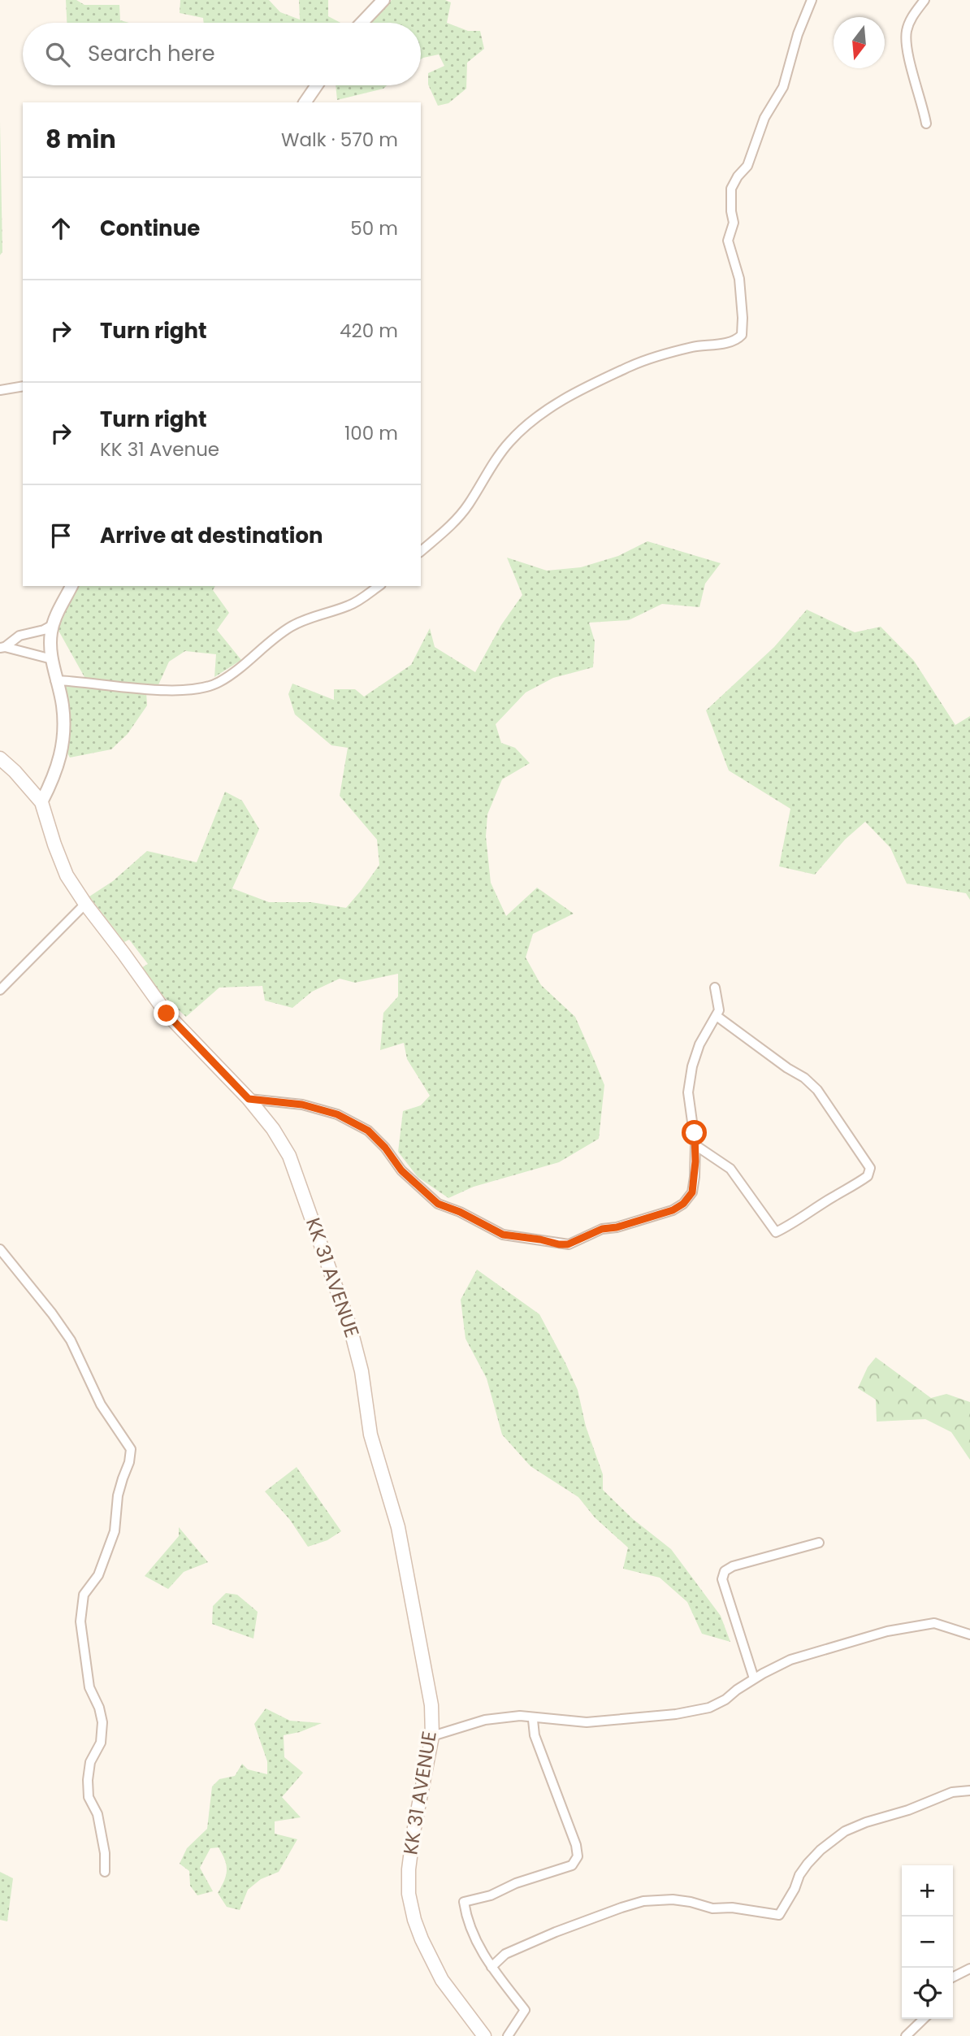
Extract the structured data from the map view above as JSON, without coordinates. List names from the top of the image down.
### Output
{
  "streets": {
    "main road": ["KK 31 AVENUE"]
  },
  "north": "bottom",
  "page": {
    "search": "Search here",
    "heading": ["8 min", "Walk · 570 m"],
    "list": [
      ["Continue", "50 m"],
      ["Turn right", "420 m"],
      ["Turn right", "KK 31 Avenue", "100 m"],
      "Arrive at destination"
    ],
    "map_buttons": ["+", "−"]
  }
}
